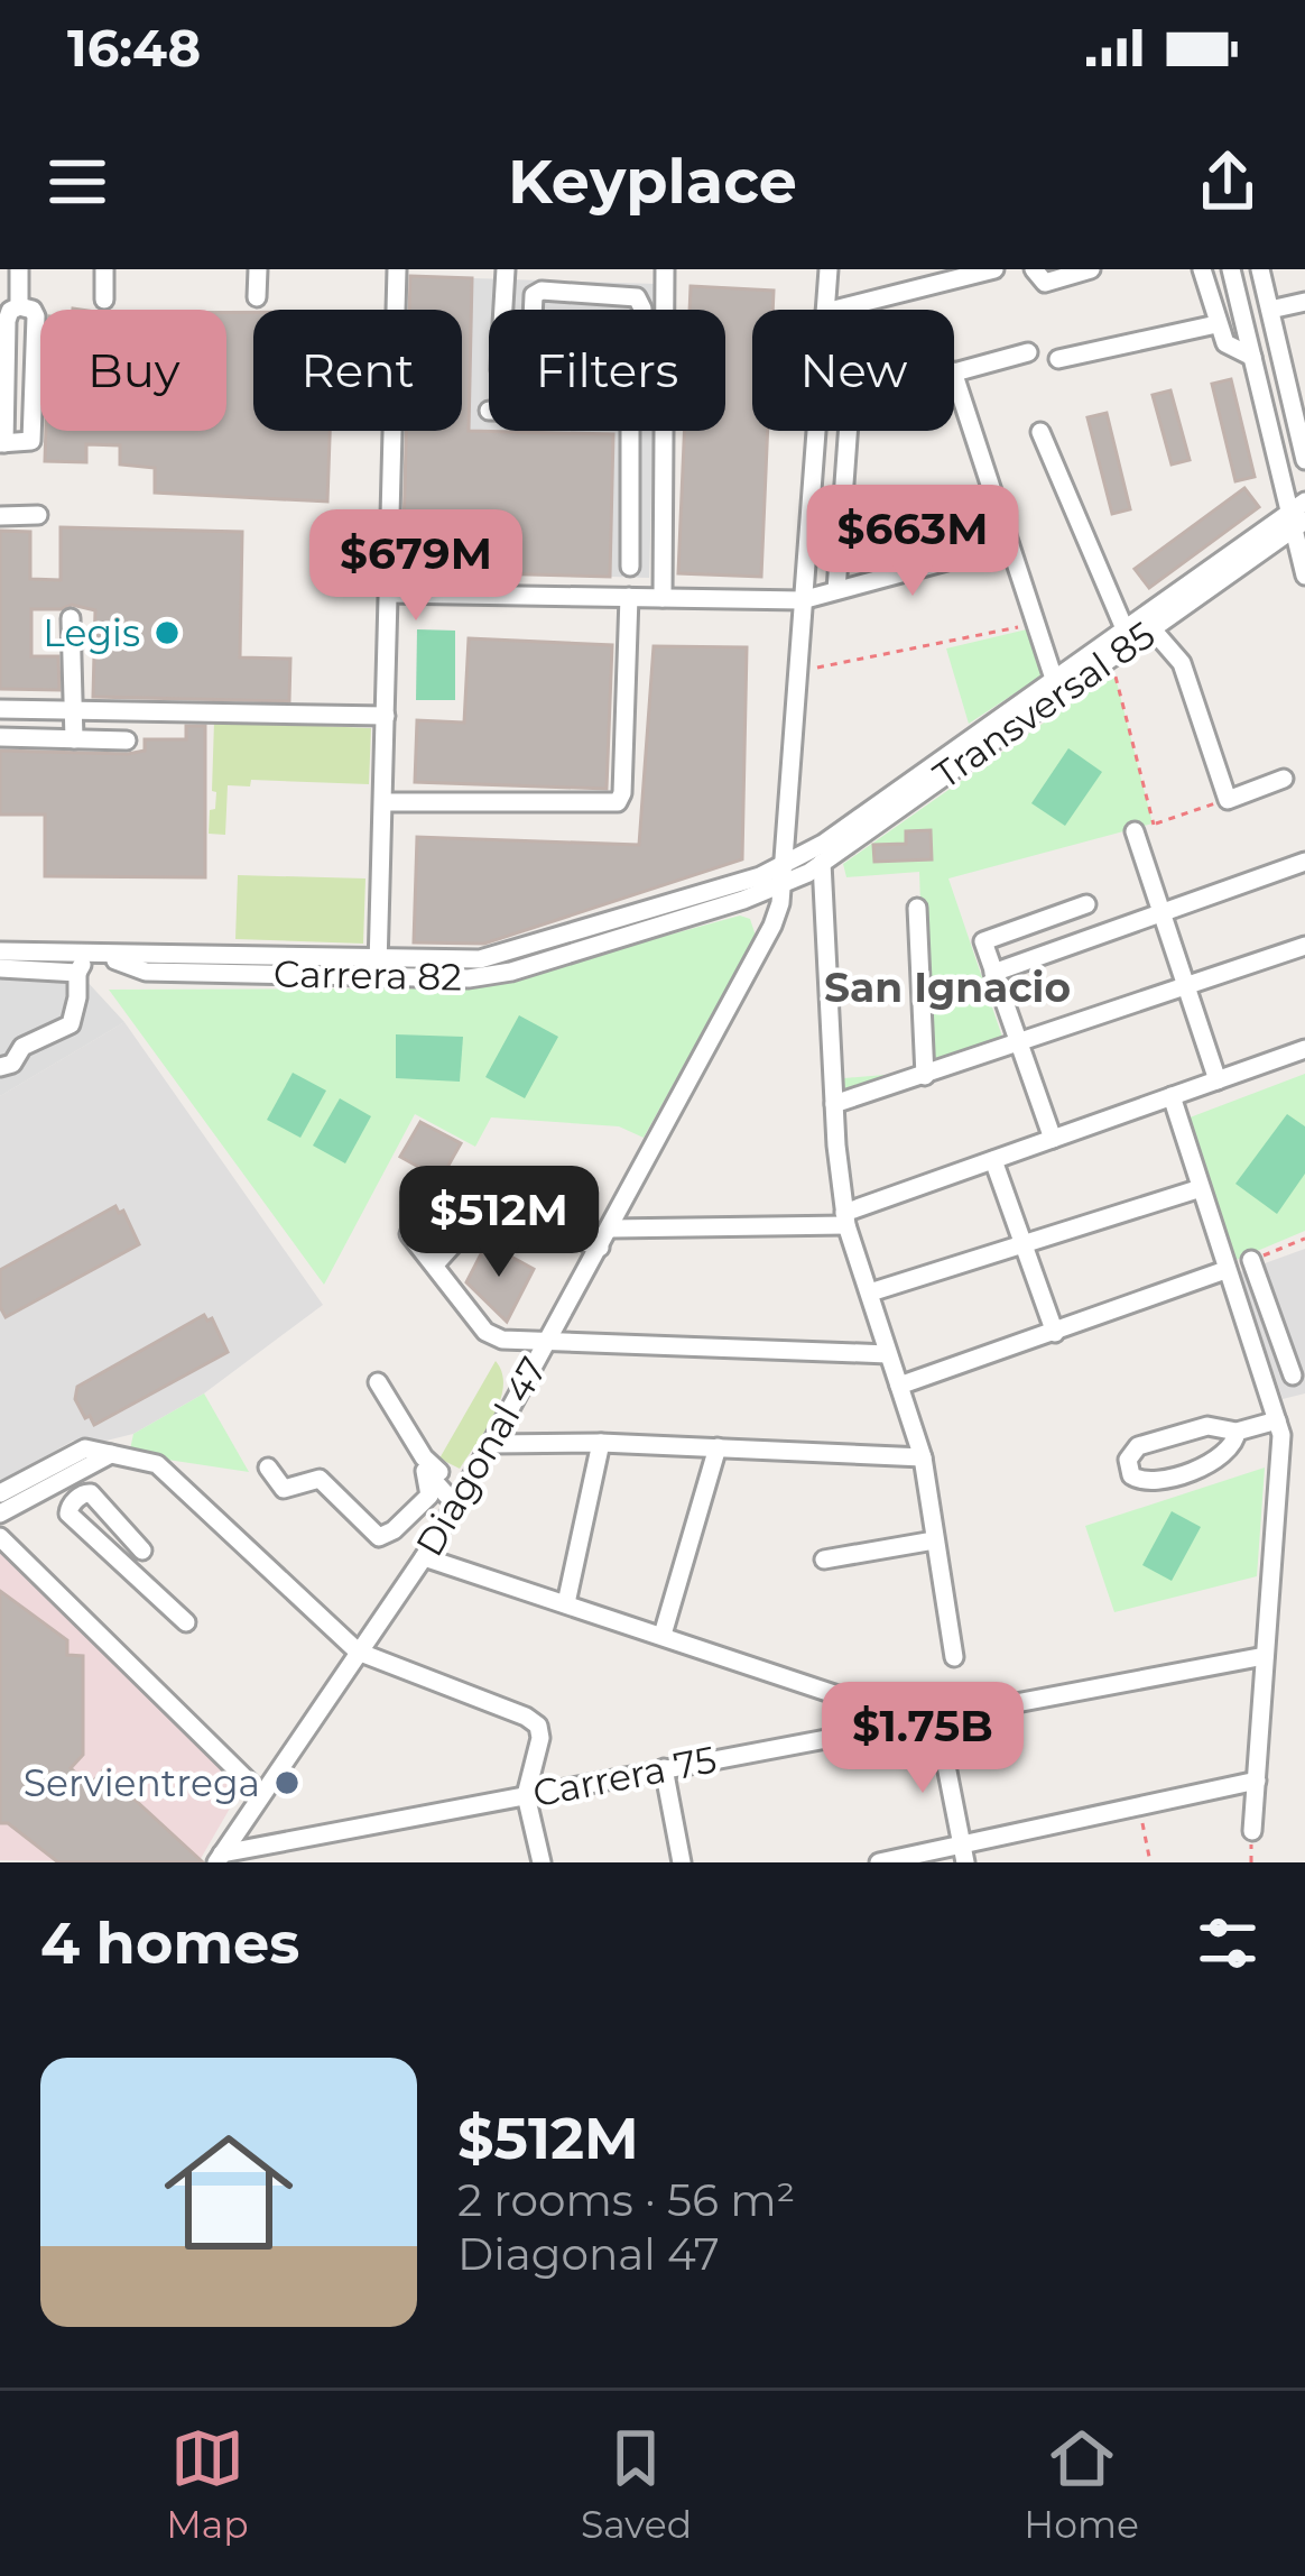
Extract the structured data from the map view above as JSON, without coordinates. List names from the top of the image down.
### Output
{
  "streets": {
    "street": [
      "Transversal 85",
      "Carrera 82",
      "Diagonal 47",
      "Carrera 75"
    ]
  },
  "crossings": [
    ["Transversal 85", "Carrera 82"],
    ["Transversal 85", "Diagonal 47"],
    ["Carrera 82", "Diagonal 47"],
    ["Diagonal 47", "Carrera 75"]
  ],
  "districts": ["San Ignacio"],
  "places": ["Legis", "Servientrega"],
  "page": {
    "status": "16:48",
    "header": "Keyplace",
    "chip": [
      "Buy",
      "Rent",
      "Filters",
      "New"
    ],
    "price": [
      "$663M",
      "$679M",
      "$512M",
      "$1.75B"
    ],
    "heading": "4 homes",
    "list": [
      {
        "name": "$512M",
        "note": "2 rooms · 56 m² · Diagonal 47"
      }
    ],
    "tabs": ["Map", "Saved", "Home"]
  }
}
